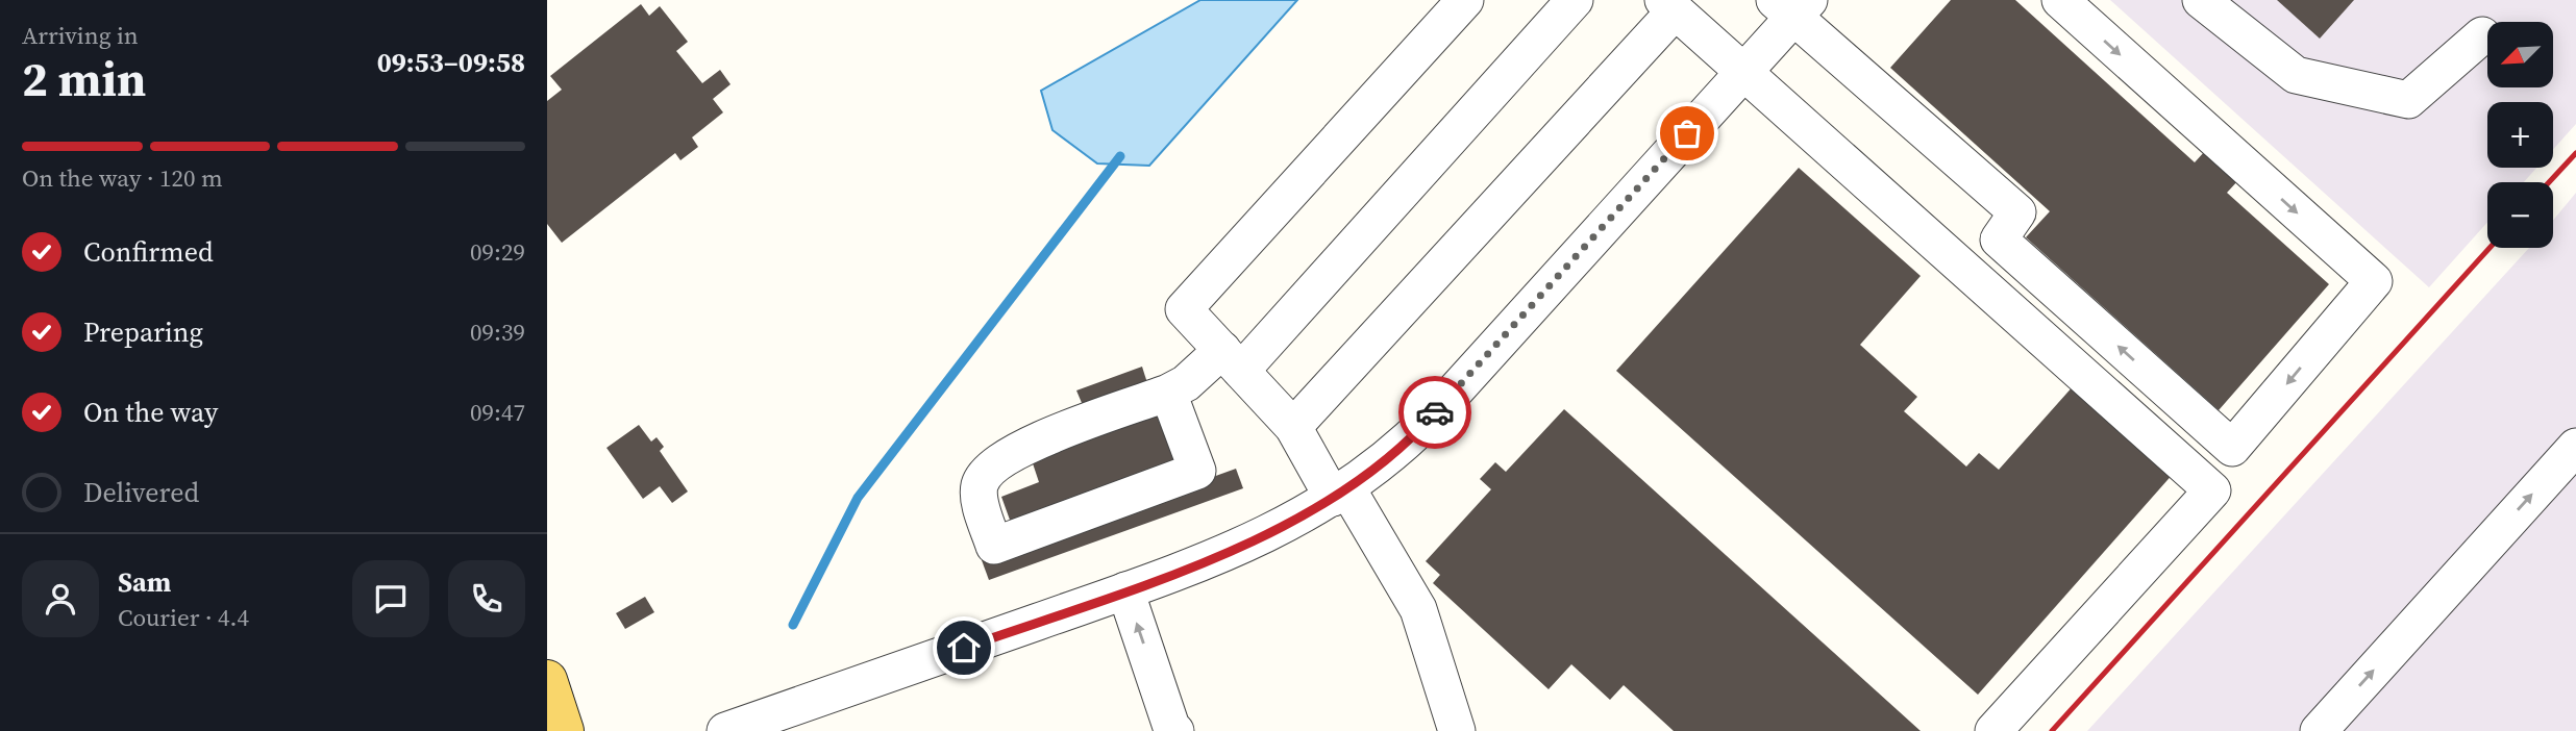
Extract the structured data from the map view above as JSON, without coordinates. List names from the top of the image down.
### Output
{
  "north": "bottom left",
  "page": {
    "heading": ["2 min", "Arriving in", "09:53–09:58"],
    "panel": ["Sam", "Courier · 4.4"],
    "map_buttons": ["+", "−"],
    "bar": "On the way · 120 m",
    "list": [
      ["Confirmed", "09:29"],
      ["Preparing", "09:39"],
      ["On the way", "09:47"],
      "Delivered"
    ]
  }
}
